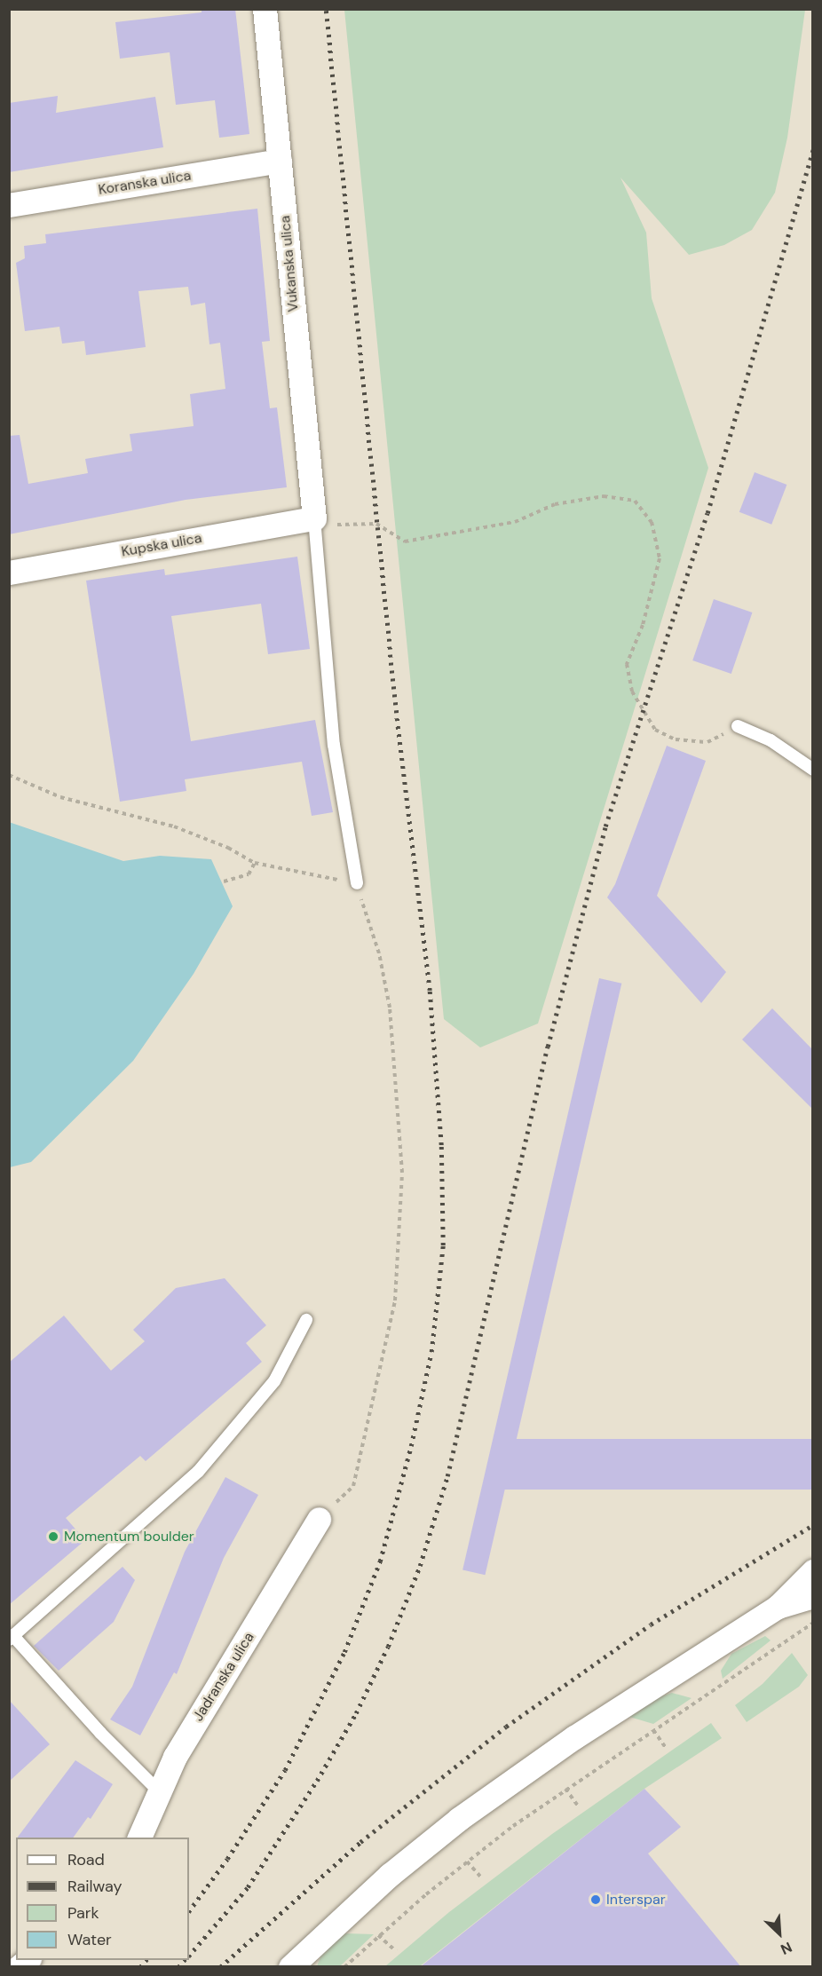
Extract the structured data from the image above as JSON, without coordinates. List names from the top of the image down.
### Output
{
  "streets": {
    "street": [
      "Koranska ulica",
      "Vukanska ulica",
      "Kupska ulica",
      "Jadranska ulica"
    ]
  },
  "crossings": [
    ["Koranska ulica", "Vukanska ulica"],
    ["Vukanska ulica", "Kupska ulica"]
  ],
  "places": ["Momentum boulder", "Interspar"],
  "legend": [
    "Road",
    "Railway",
    "Park",
    "Water"
  ],
  "north": "bottom right"
}
